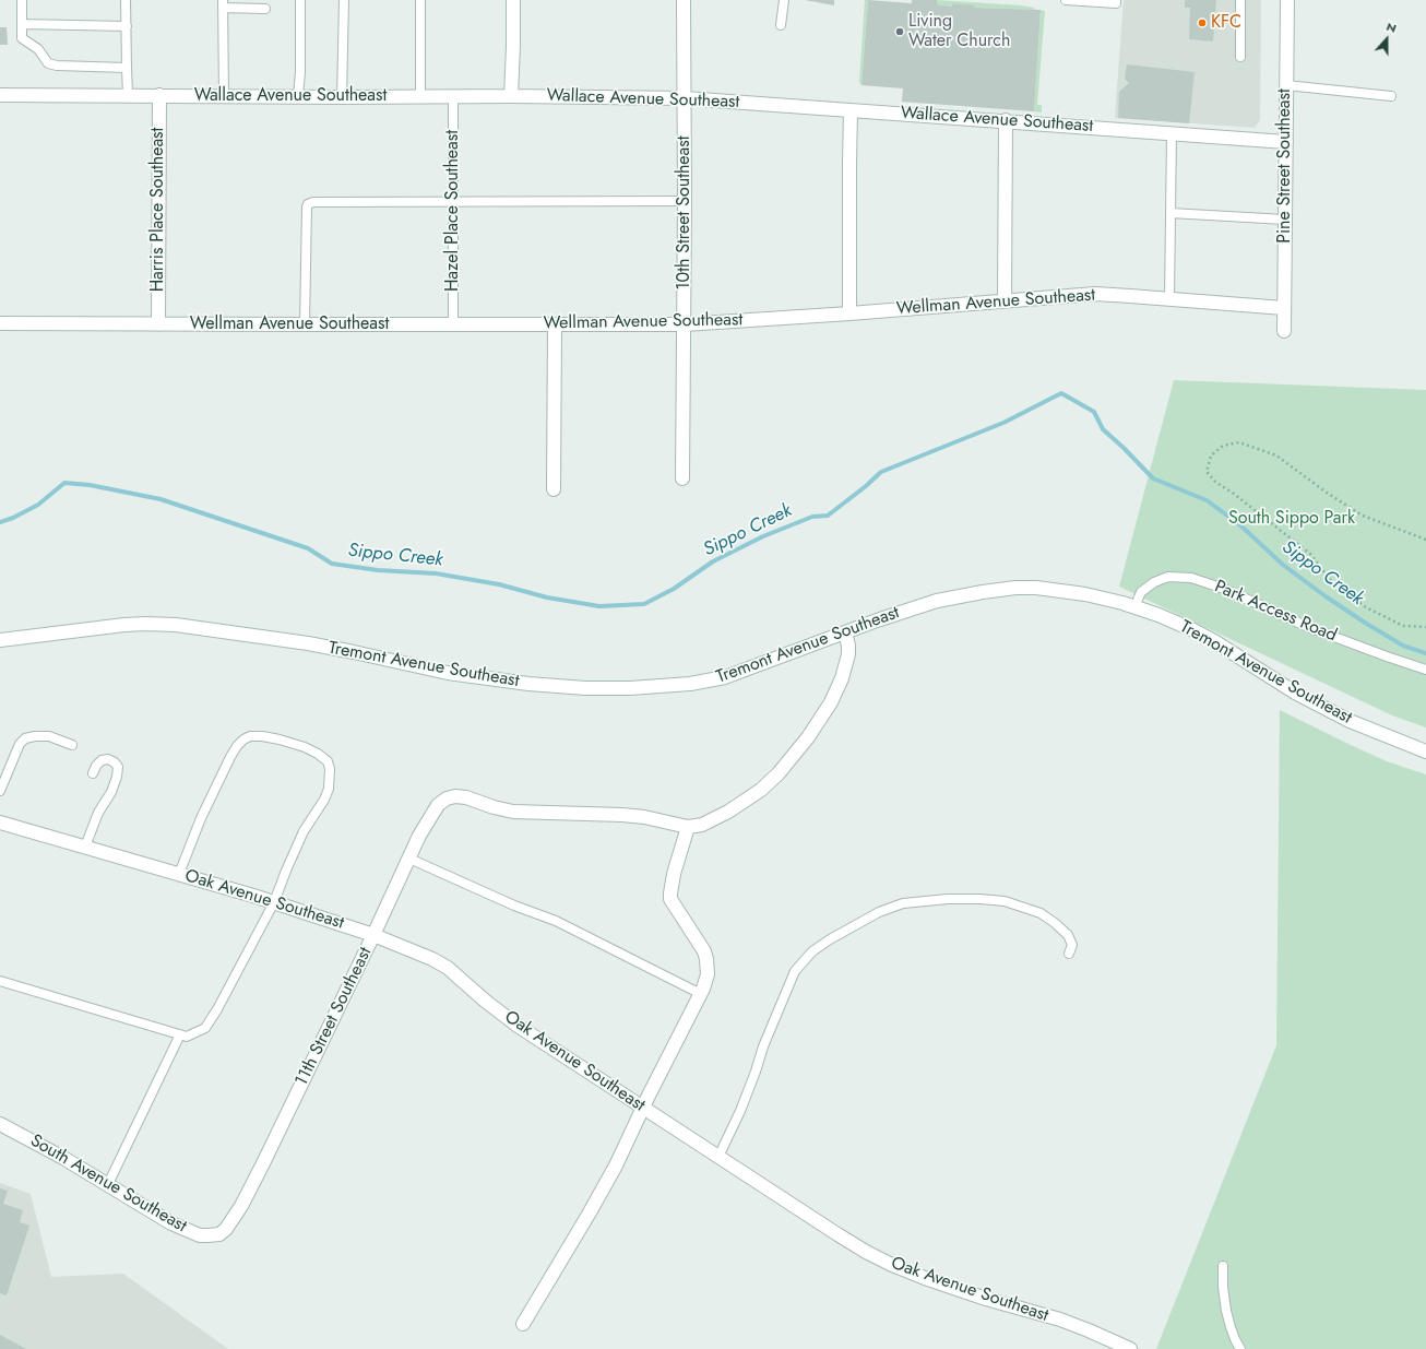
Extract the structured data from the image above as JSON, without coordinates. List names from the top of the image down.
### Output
{
  "streets": {
    "street": [
      "Wallace Avenue Southeast",
      "Pine Street Southeast",
      "Harris Place Southeast",
      "10th Street Southeast",
      "Wellman Avenue Southeast",
      "Tremont Avenue Southeast",
      "Oak Avenue Southeast",
      "11th Street Southeast",
      "South Avenue Southeast"
    ],
    "lane": ["Hazel Place Southeast", "Park Access Road"]
  },
  "crossings": [
    ["Wallace Avenue Southeast", "Pine Street Southeast"],
    ["Wallace Avenue Southeast", "Harris Place Southeast"],
    ["Wallace Avenue Southeast", "Hazel Place Southeast"],
    ["Wallace Avenue Southeast", "10th Street Southeast"],
    ["Pine Street Southeast", "Wellman Avenue Southeast"],
    ["Harris Place Southeast", "Wellman Avenue Southeast"],
    ["Hazel Place Southeast", "Wellman Avenue Southeast"],
    ["10th Street Southeast", "Wellman Avenue Southeast"],
    ["Park Access Road", "Tremont Avenue Southeast"],
    ["Oak Avenue Southeast", "11th Street Southeast"],
    ["11th Street Southeast", "South Avenue Southeast"]
  ],
  "water": ["Sippo Creek"],
  "parks": ["South Sippo Park"],
  "places": ["KFC", "Living Water Church"],
  "north": "top"
}
